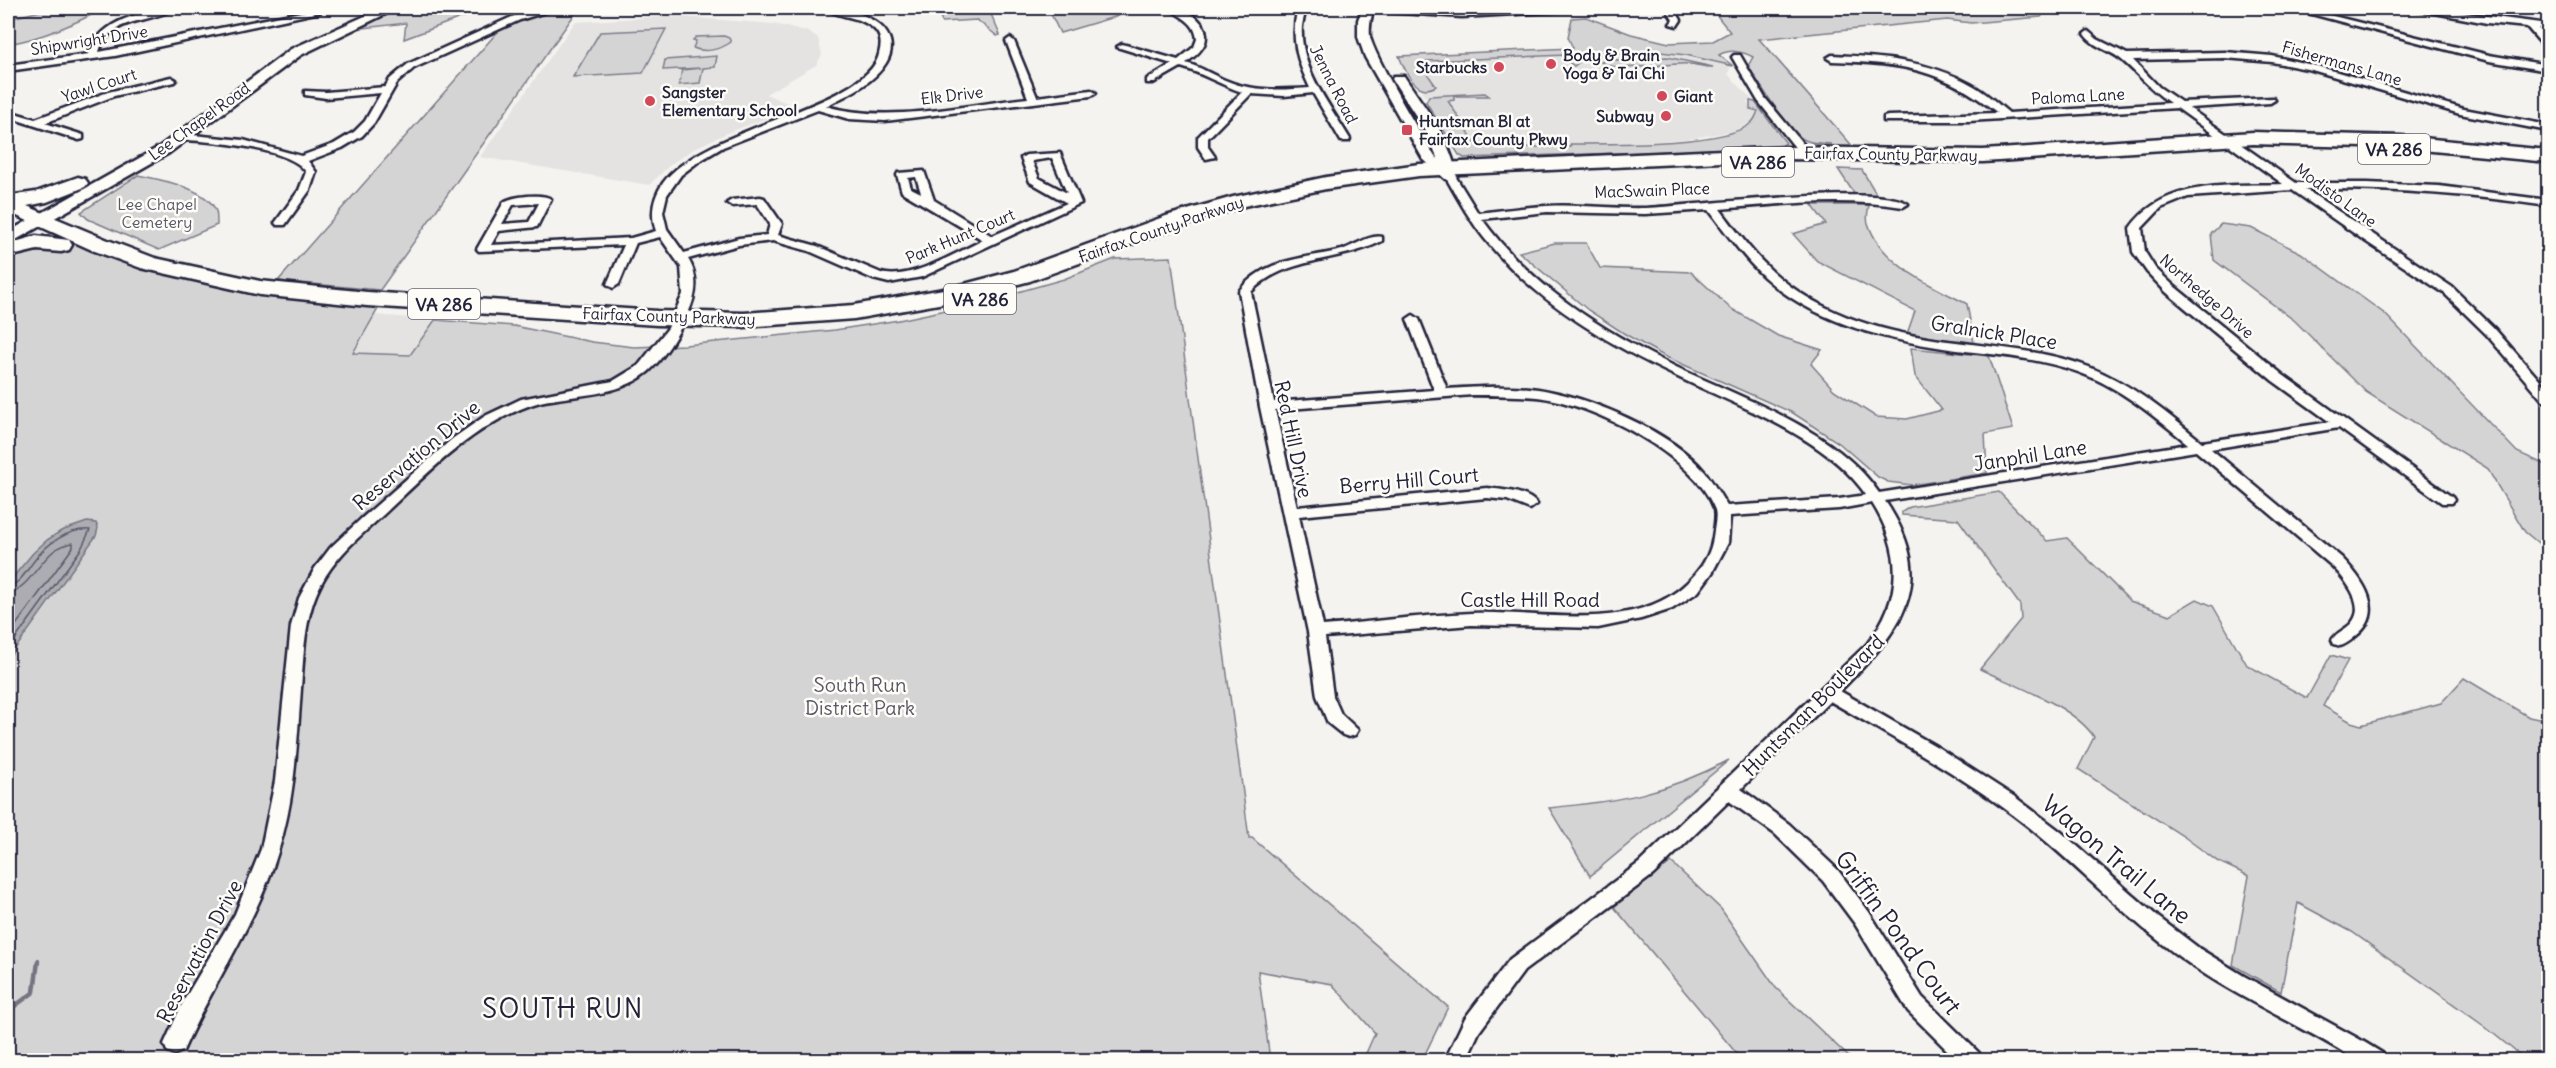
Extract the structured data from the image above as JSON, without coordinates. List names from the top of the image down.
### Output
{
  "streets": {
    "highway": ["VA 286", "Fairfax County Parkway"],
    "main road": ["Lee Chapel Road", "Huntsman Boulevard"],
    "street": [
      "Shipwright Drive",
      "Fishermans Lane",
      "Jenna Road",
      "Yawl Court",
      "Elk Drive",
      "Paloma Lane",
      "MacSwain Place",
      "Modisto Lane",
      "Park Hunt Court",
      "Northedge Drive",
      "Gralnick Place",
      "Red Hill Drive",
      "Reservation Drive",
      "Janphil Lane",
      "Berry Hill Court",
      "Castle Hill Road",
      "Wagon Trail Lane",
      "Griffin Pond Court"
    ]
  },
  "crossings": [
    ["Fishermans Lane", "Modisto Lane"],
    ["Paloma Lane", "Modisto Lane"],
    ["Lee Chapel Road", "Fairfax County Parkway"],
    ["Fairfax County Parkway", "Modisto Lane"],
    ["Fairfax County Parkway", "Reservation Drive"],
    ["Fairfax County Parkway", "Huntsman Boulevard"],
    ["MacSwain Place", "Gralnick Place"],
    ["MacSwain Place", "Huntsman Boulevard"],
    ["Modisto Lane", "Northedge Drive"],
    ["Park Hunt Court", "Reservation Drive"],
    ["Northedge Drive", "Janphil Lane"],
    ["Gralnick Place", "Janphil Lane"],
    ["Red Hill Drive", "Berry Hill Court"],
    ["Red Hill Drive", "Castle Hill Road"],
    ["Janphil Lane", "Castle Hill Road"],
    ["Janphil Lane", "Huntsman Boulevard"],
    ["Huntsman Boulevard", "Wagon Trail Lane"],
    ["Huntsman Boulevard", "Griffin Pond Court"]
  ],
  "districts": ["SOUTH RUN"],
  "parks": ["Lee Chapel Cemetery", "South Run District Park"],
  "places": {
    "other": [
      "Body & Brain Yoga & Tai Chi",
      "Starbucks",
      "Giant",
      "Sangster Elementary School",
      "Subway"
    ],
    "transit": ["Huntsman Bl at Fairfax County Pkwy"]
  }
}
